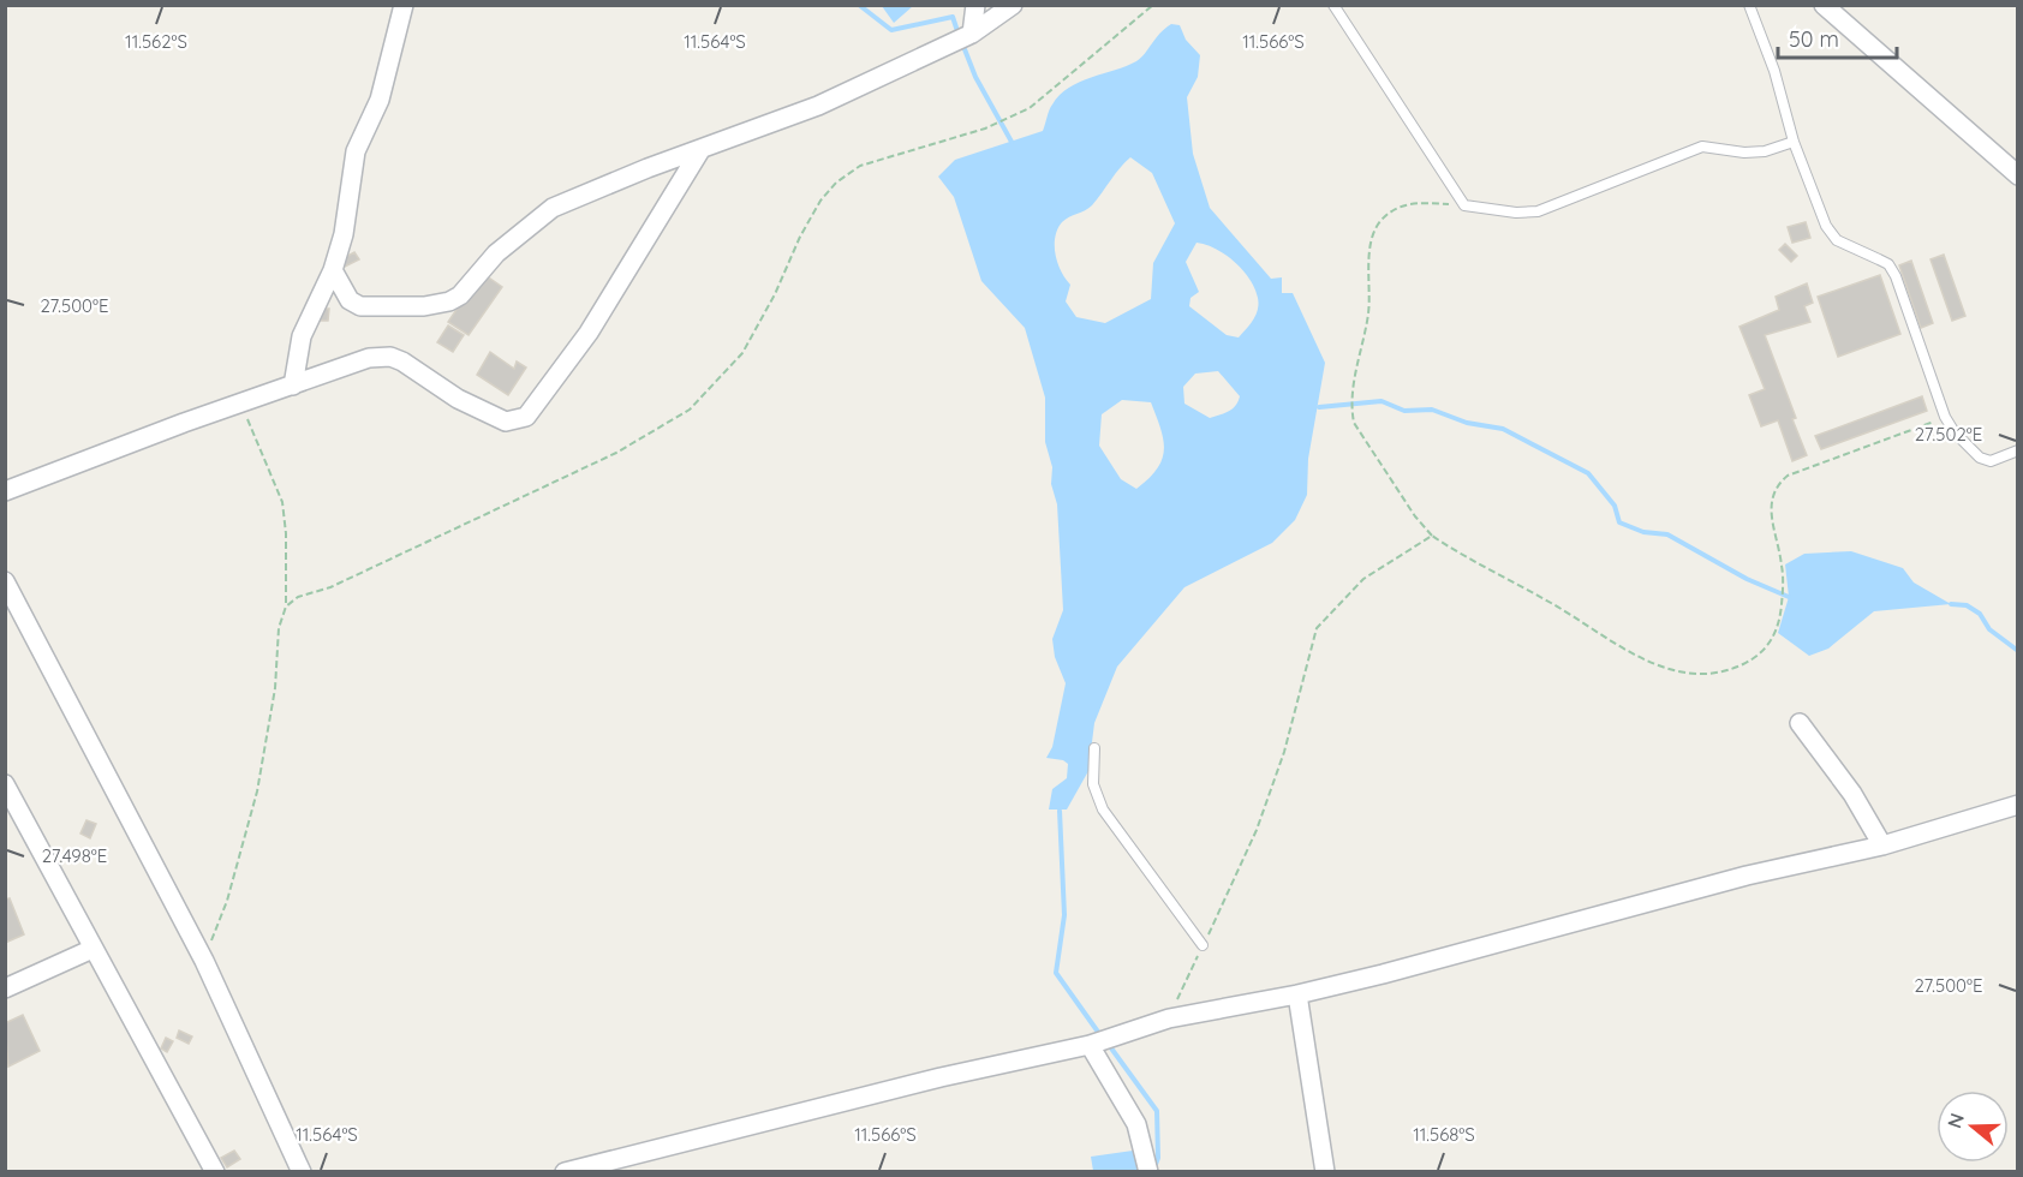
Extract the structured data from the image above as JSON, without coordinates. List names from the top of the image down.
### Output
{
  "scale_bar": "50 m",
  "north": "left",
  "coordinates": [
    "11.562°S",
    "11.564°S",
    "11.566°S",
    "27.500°E",
    "27.502°E",
    "27.498°E",
    "11.568°S"
  ]
}
